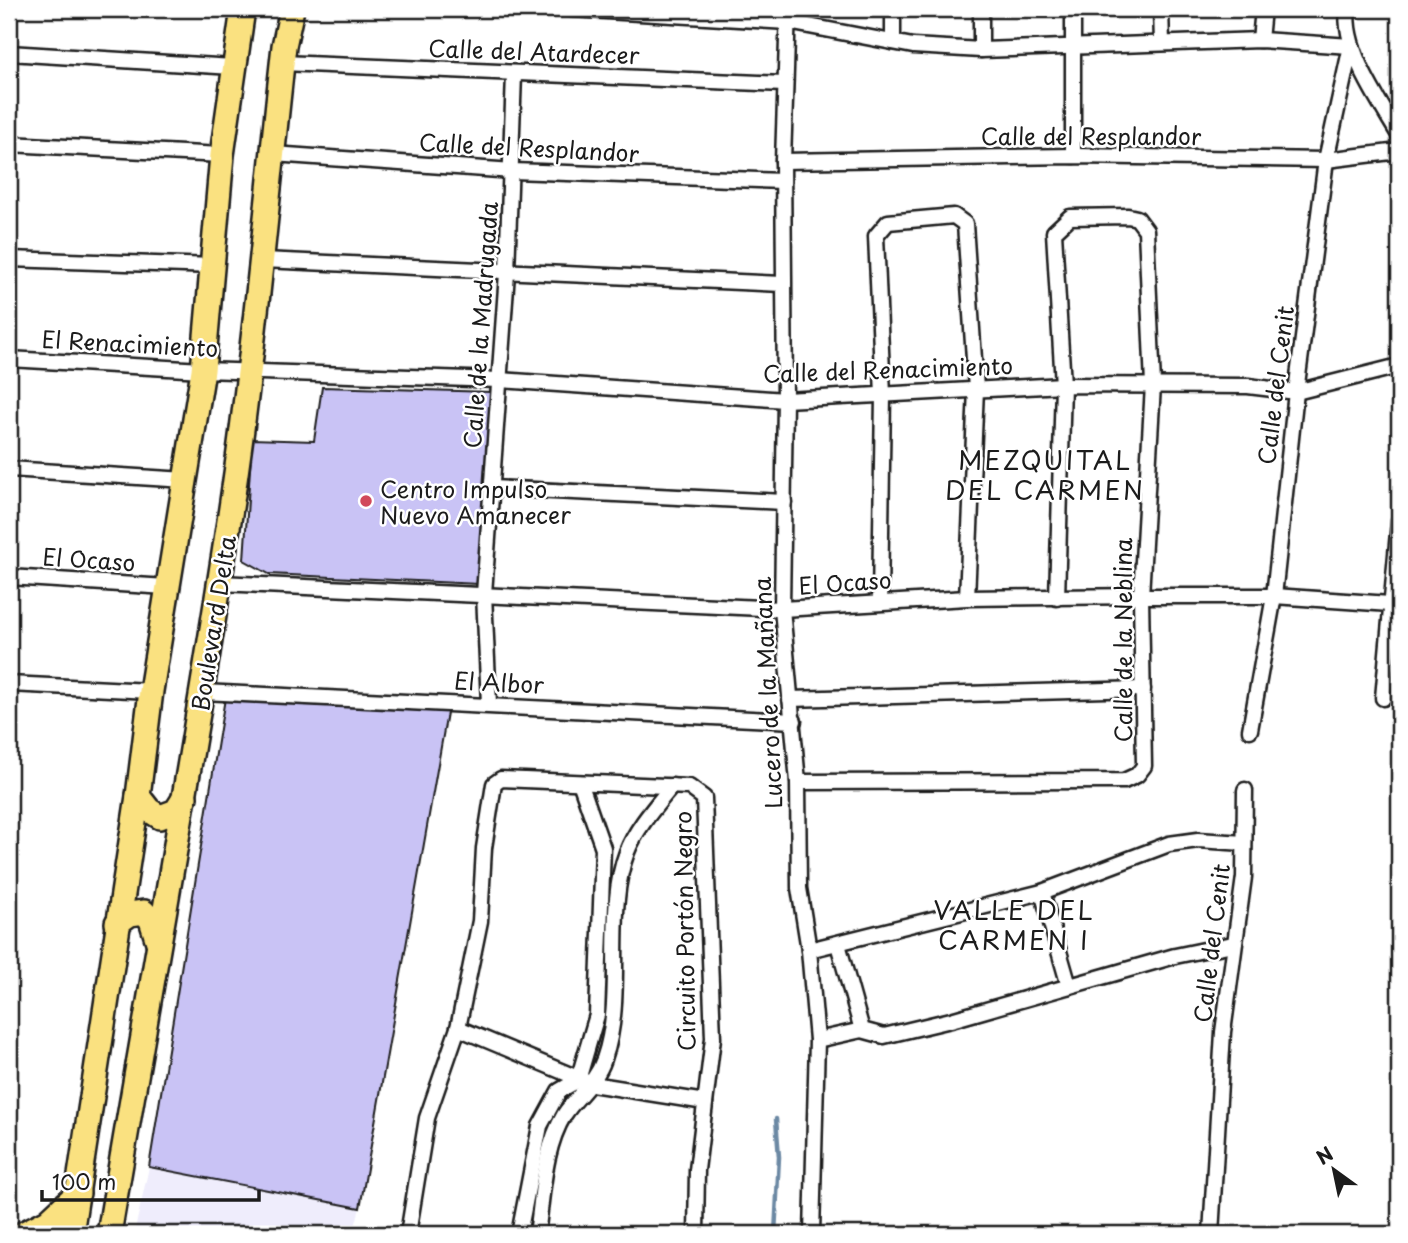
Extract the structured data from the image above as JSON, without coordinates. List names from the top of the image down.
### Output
{
  "streets": {
    "main road": ["Boulevard Delta"],
    "street": [
      "Calle del Atardecer",
      "Calle del Resplandor",
      "Calle de la Madrugada",
      "El Renacimiento",
      "Calle del Renacimiento",
      "Calle del Cenit",
      "El Ocaso",
      "Calle de la Neblina",
      "El Albor",
      "Lucero de la Mañana",
      "Circuito Portón Negro"
    ]
  },
  "crossings": [
    ["Calle del Atardecer", "Calle de la Madrugada"],
    ["Calle del Atardecer", "Boulevard Delta"],
    ["Calle del Atardecer", "Lucero de la Mañana"],
    ["Calle del Resplandor", "Calle de la Madrugada"],
    ["Calle del Resplandor", "Calle del Cenit"],
    ["Calle del Resplandor", "Boulevard Delta"],
    ["Calle del Resplandor", "Lucero de la Mañana"],
    ["Calle de la Madrugada", "Calle del Renacimiento"],
    ["Calle de la Madrugada", "El Ocaso"],
    ["Calle de la Madrugada", "El Albor"],
    ["El Renacimiento", "Calle del Renacimiento"],
    ["El Renacimiento", "Boulevard Delta"],
    ["Calle del Renacimiento", "Calle del Cenit"],
    ["Calle del Renacimiento", "Boulevard Delta"],
    ["Calle del Renacimiento", "Calle de la Neblina"],
    ["Calle del Renacimiento", "Lucero de la Mañana"],
    ["Calle del Cenit", "El Ocaso"],
    ["El Ocaso", "Boulevard Delta"],
    ["El Ocaso", "Calle de la Neblina"],
    ["El Ocaso", "Lucero de la Mañana"],
    ["Boulevard Delta", "El Albor"],
    ["Calle de la Neblina", "Lucero de la Mañana"],
    ["El Albor", "Lucero de la Mañana"]
  ],
  "districts": ["MEZQUITAL DEL CARMEN", "VALLE DEL CARMEN I"],
  "places": ["Centro Impulso Nuevo Amanecer"],
  "scale_bar": "100 m",
  "north": "top left"
}
